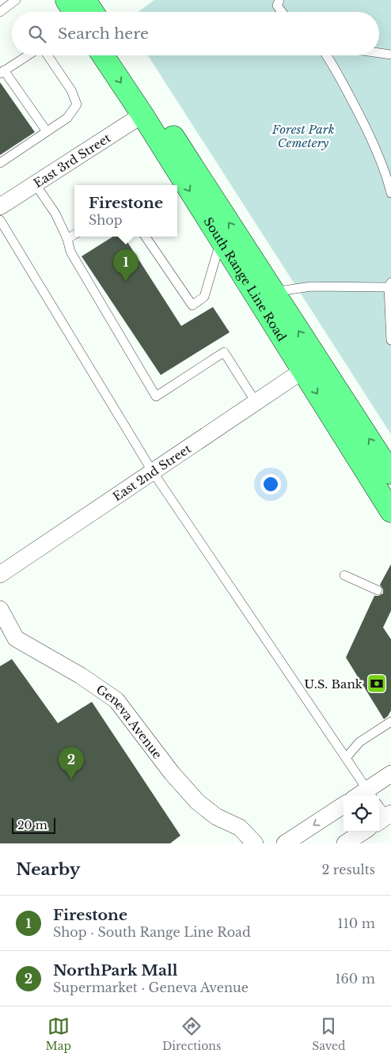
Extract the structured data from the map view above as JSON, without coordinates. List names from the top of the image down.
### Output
{
  "streets": {
    "main road": ["South Range Line Road"],
    "street": ["East 3rd Street", "East 2nd Street", "Geneva Avenue"]
  },
  "crossings": [
    ["East 3rd Street", "South Range Line Road"],
    ["South Range Line Road", "East 2nd Street"]
  ],
  "parks": ["Forest Park Cemetery"],
  "places": {
    "bank": ["U.S. Bank"]
  },
  "scale_bar": "20 m",
  "page": {
    "search": "Search here",
    "popup": ["Firestone", "Shop"],
    "pins": ["1", "2"],
    "scale": "20 m",
    "heading": ["Nearby", "2 results"],
    "list": [
      {
        "mark": "1",
        "name": "Firestone",
        "note": "Shop · South Range Line Road",
        "value": "110 m"
      },
      {
        "mark": "2",
        "name": "NorthPark Mall",
        "note": "Supermarket · Geneva Avenue",
        "value": "160 m"
      }
    ],
    "nav": ["Map", "Directions", "Saved"]
  }
}
